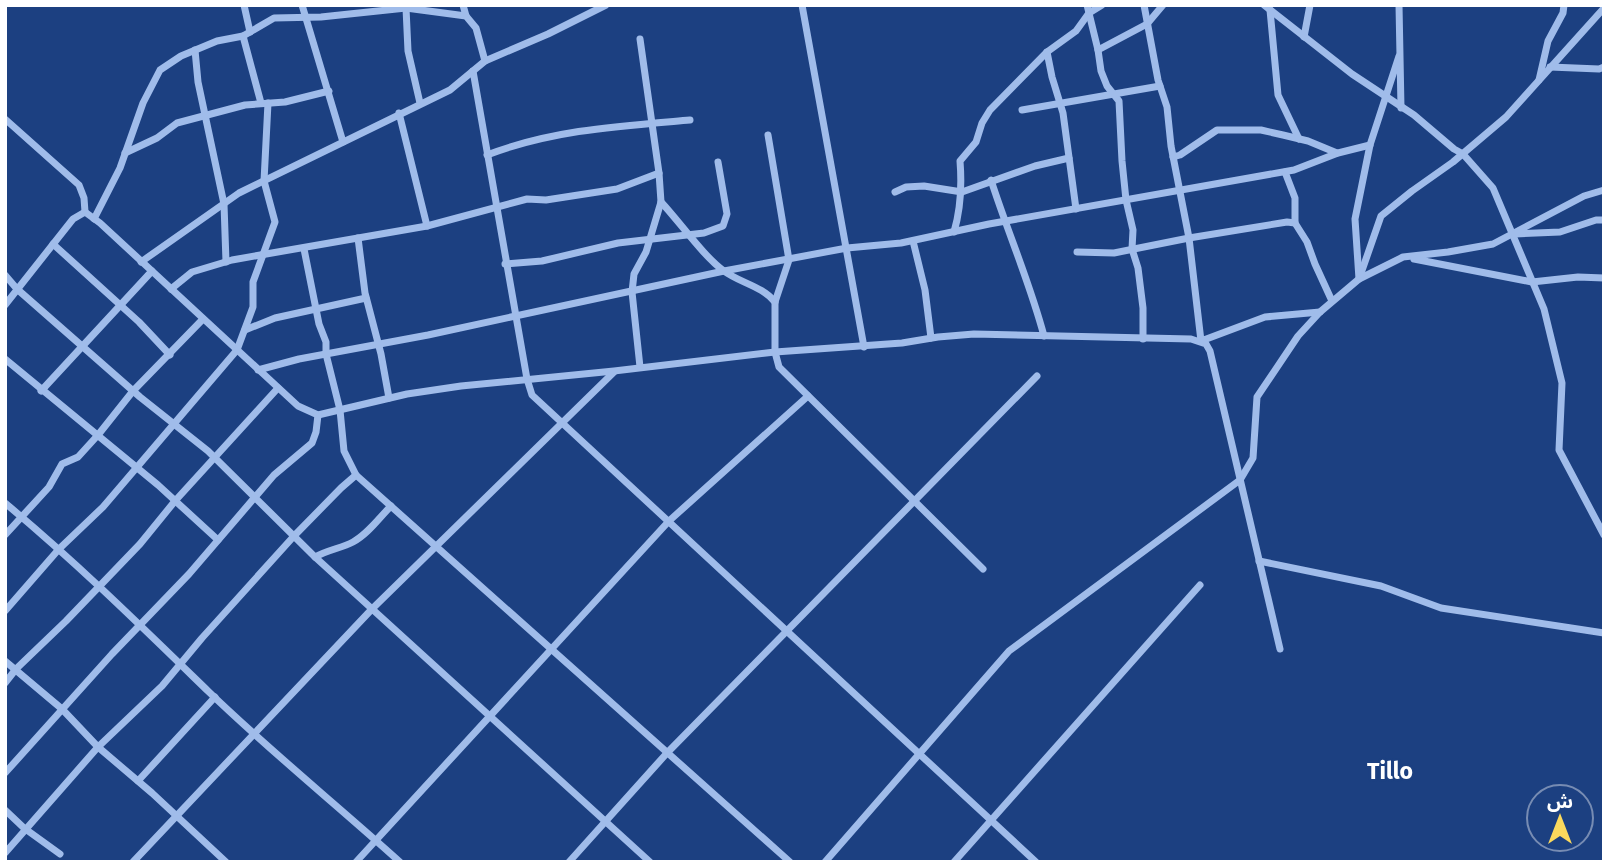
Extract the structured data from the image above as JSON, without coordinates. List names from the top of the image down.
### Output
{
  "districts": ["Tillo"],
  "north": "top"
}
